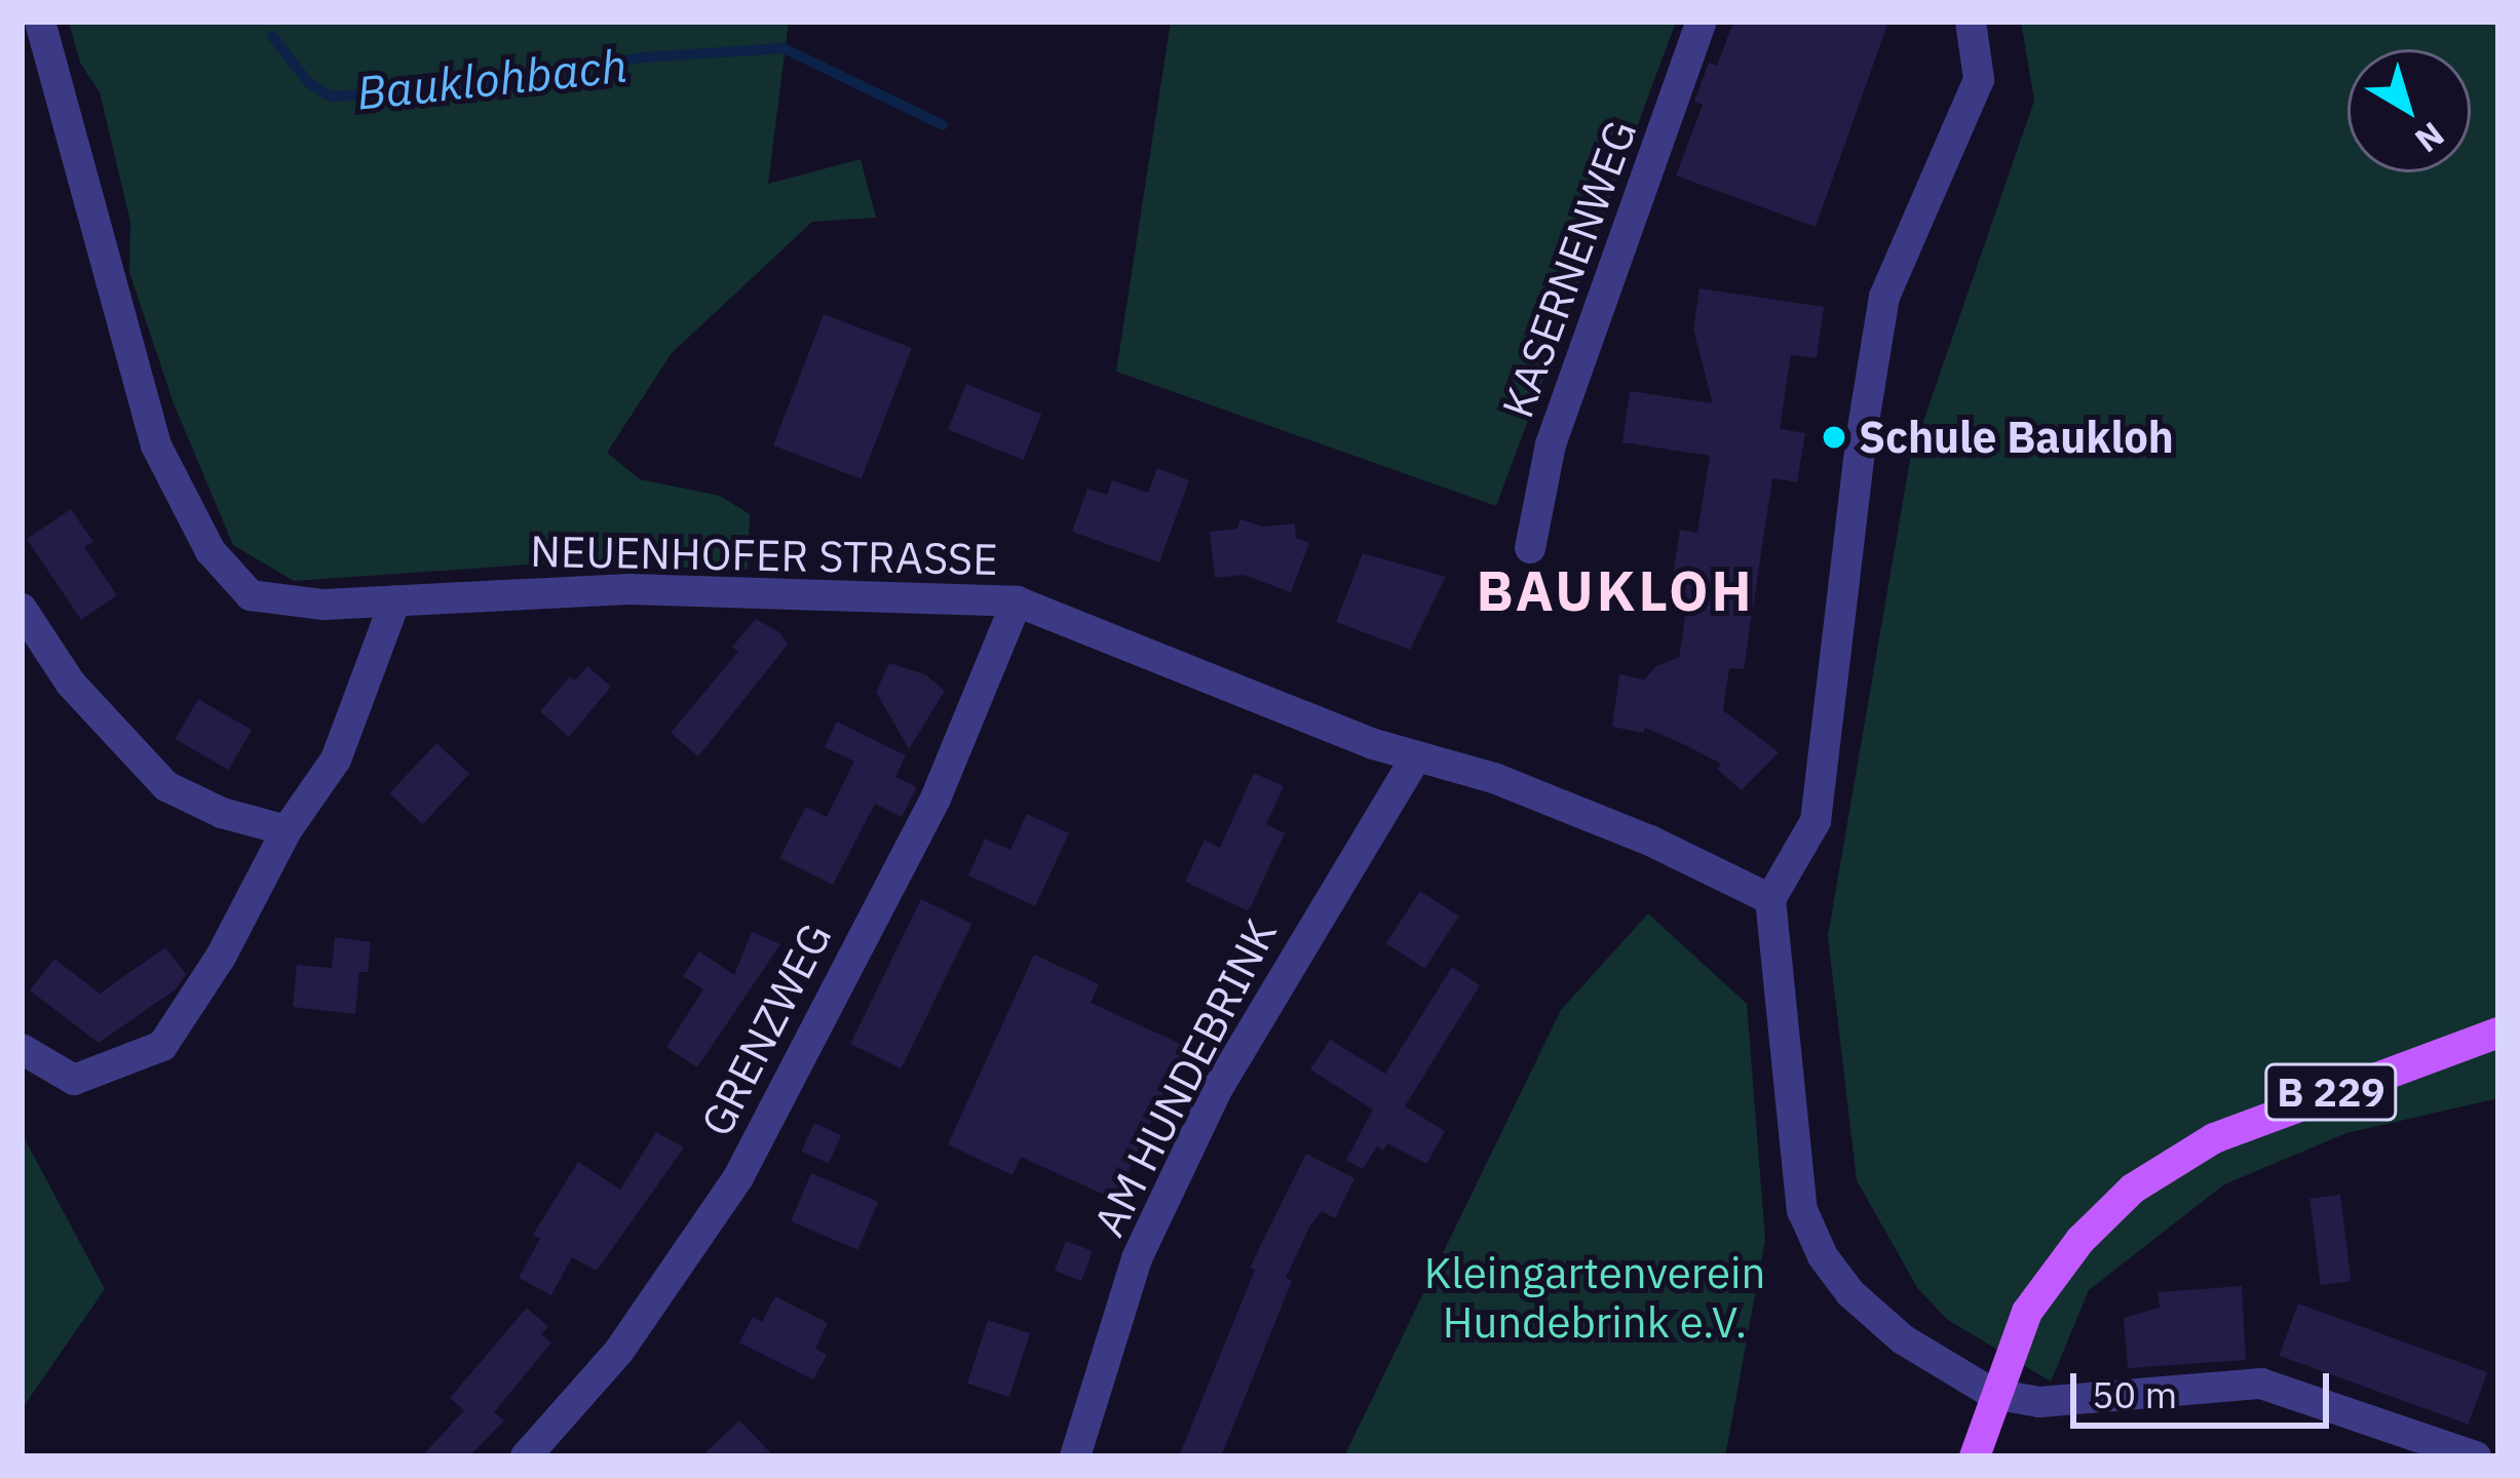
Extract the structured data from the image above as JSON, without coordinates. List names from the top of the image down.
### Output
{
  "streets": {
    "main road": ["B 229"],
    "street": [
      "KASERNENWEG",
      "NEUENHOFER STRASSE",
      "GRENZWEG",
      "AM HUNDEBRINK"
    ]
  },
  "crossings": [
    ["NEUENHOFER STRASSE", "GRENZWEG"],
    ["NEUENHOFER STRASSE", "AM HUNDEBRINK"]
  ],
  "districts": ["BAUKLOH"],
  "water": ["Bauklohbach"],
  "parks": ["Kleingartenverein Hundebrink e.V."],
  "places": ["Schule Baukloh"],
  "scale_bar": "50 m",
  "north": "bottom right"
}
